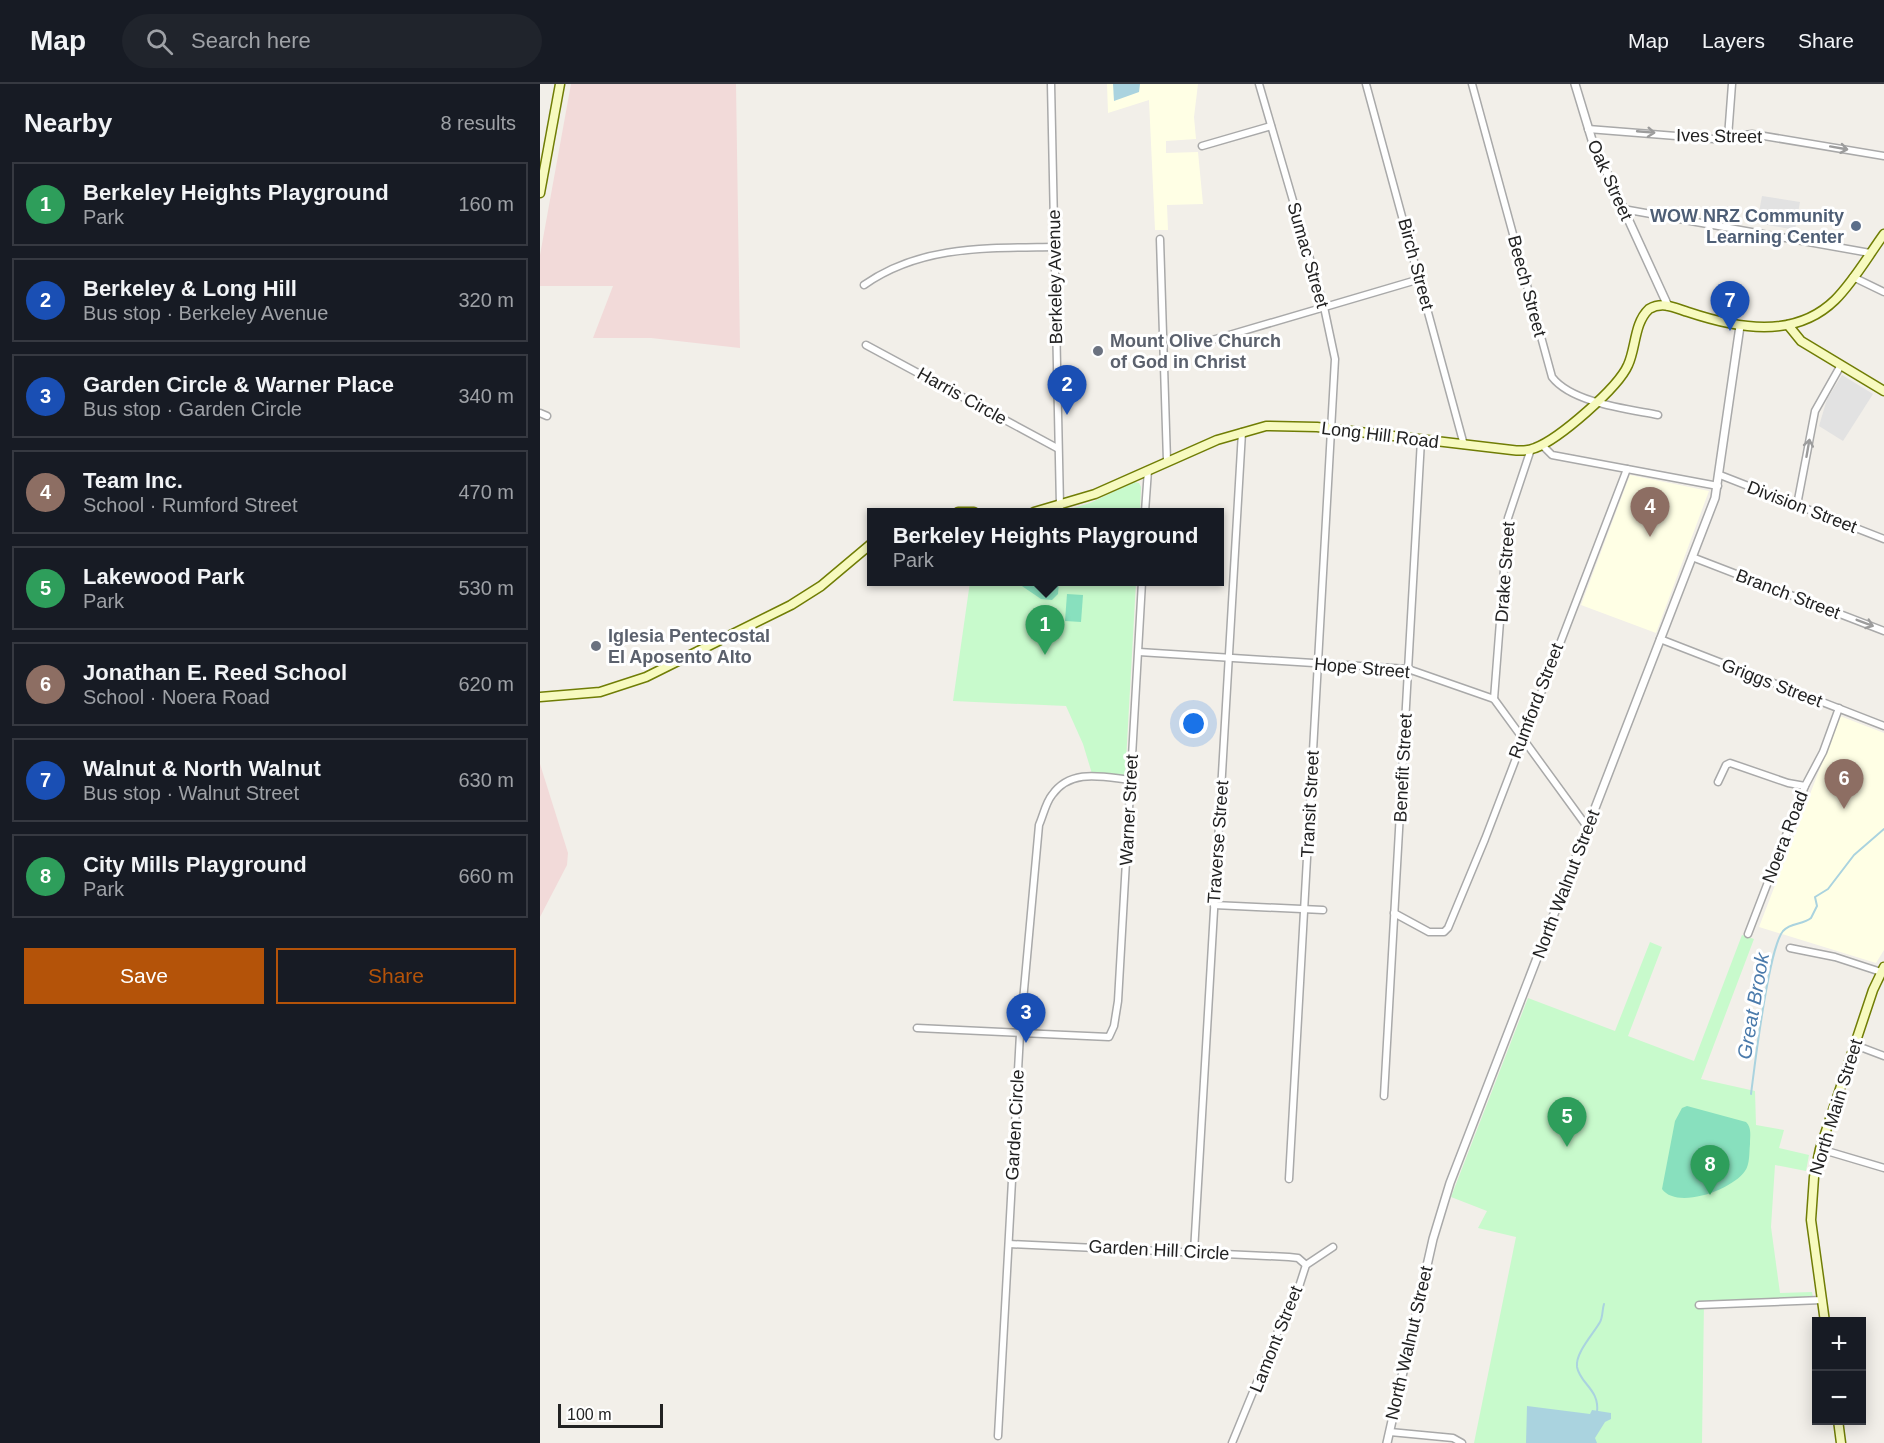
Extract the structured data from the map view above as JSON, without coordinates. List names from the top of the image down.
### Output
{
  "streets": {
    "main road": ["Long Hill Road", "North Main Street"],
    "street": [
      "Ives Street",
      "Oak Street",
      "Sumac Street",
      "Birch Street",
      "Berkeley Avenue",
      "Beech Street",
      "Harris Circle",
      "Division Street",
      "Drake Street",
      "Branch Street",
      "Hope Street",
      "Griggs Street",
      "Rumford Street",
      "Benefit Street",
      "Transit Street",
      "Warner Street",
      "Noera Road",
      "Traverse Street",
      "North Walnut Street",
      "Garden Circle",
      "Garden Hill Circle",
      "Lamont Street"
    ]
  },
  "crossings": [
    ["Ives Street", "Oak Street"],
    ["Oak Street", "Long Hill Road"],
    ["Sumac Street", "Long Hill Road"],
    ["Sumac Street", "Transit Street"],
    ["Birch Street", "Long Hill Road"],
    ["Berkeley Avenue", "Harris Circle"],
    ["Berkeley Avenue", "Long Hill Road"],
    ["Beech Street", "Long Hill Road"],
    ["Long Hill Road", "Drake Street"],
    ["Long Hill Road", "Benefit Street"],
    ["Long Hill Road", "Transit Street"],
    ["Long Hill Road", "Traverse Street"],
    ["Division Street", "North Walnut Street"],
    ["Drake Street", "Hope Street"],
    ["Branch Street", "North Walnut Street"],
    ["Hope Street", "Benefit Street"],
    ["Hope Street", "Transit Street"],
    ["Hope Street", "Warner Street"],
    ["Hope Street", "Traverse Street"],
    ["Griggs Street", "Noera Road"],
    ["Griggs Street", "North Walnut Street"],
    ["Rumford Street", "Benefit Street"],
    ["Warner Street", "Garden Circle"],
    ["Traverse Street", "Garden Hill Circle"],
    ["Garden Circle", "Garden Hill Circle"],
    ["Garden Hill Circle", "Lamont Street"]
  ],
  "one_way": ["Ives Street", "Branch Street"],
  "water": ["Great Brook"],
  "places": ["WOW NRZ Community Learning Center", "Mount Olive Church of God in Christ", "Iglesia Pentecostal El Aposento Alto"],
  "scale_bar": "100 m",
  "page": {
    "header": "Map",
    "search": "Search here",
    "nav": ["Map", "Layers", "Share"],
    "heading": ["Nearby", "8 results"],
    "list": [
      {
        "mark": "1",
        "name": "Berkeley Heights Playground",
        "note": "Park",
        "value": "160 m"
      },
      {
        "mark": "2",
        "name": "Berkeley & Long Hill",
        "note": "Bus stop · Berkeley Avenue",
        "value": "320 m"
      },
      {
        "mark": "3",
        "name": "Garden Circle & Warner Place",
        "note": "Bus stop · Garden Circle",
        "value": "340 m"
      },
      {
        "mark": "4",
        "name": "Team Inc.",
        "note": "School · Rumford Street",
        "value": "470 m"
      },
      {
        "mark": "5",
        "name": "Lakewood Park",
        "note": "Park",
        "value": "530 m"
      },
      {
        "mark": "6",
        "name": "Jonathan E. Reed School",
        "note": "School · Noera Road",
        "value": "620 m"
      },
      {
        "mark": "7",
        "name": "Walnut & North Walnut",
        "note": "Bus stop · Walnut Street",
        "value": "630 m"
      },
      {
        "mark": "8",
        "name": "City Mills Playground",
        "note": "Park",
        "value": "660 m"
      }
    ],
    "pins": [
      "7",
      "2",
      "4",
      "1",
      "6",
      "3",
      "5",
      "8"
    ],
    "popup": ["Berkeley Heights Playground", "Park"],
    "buttons": ["Save", "Share"],
    "map_buttons": ["+", "−"],
    "scale": "100 m"
  }
}
